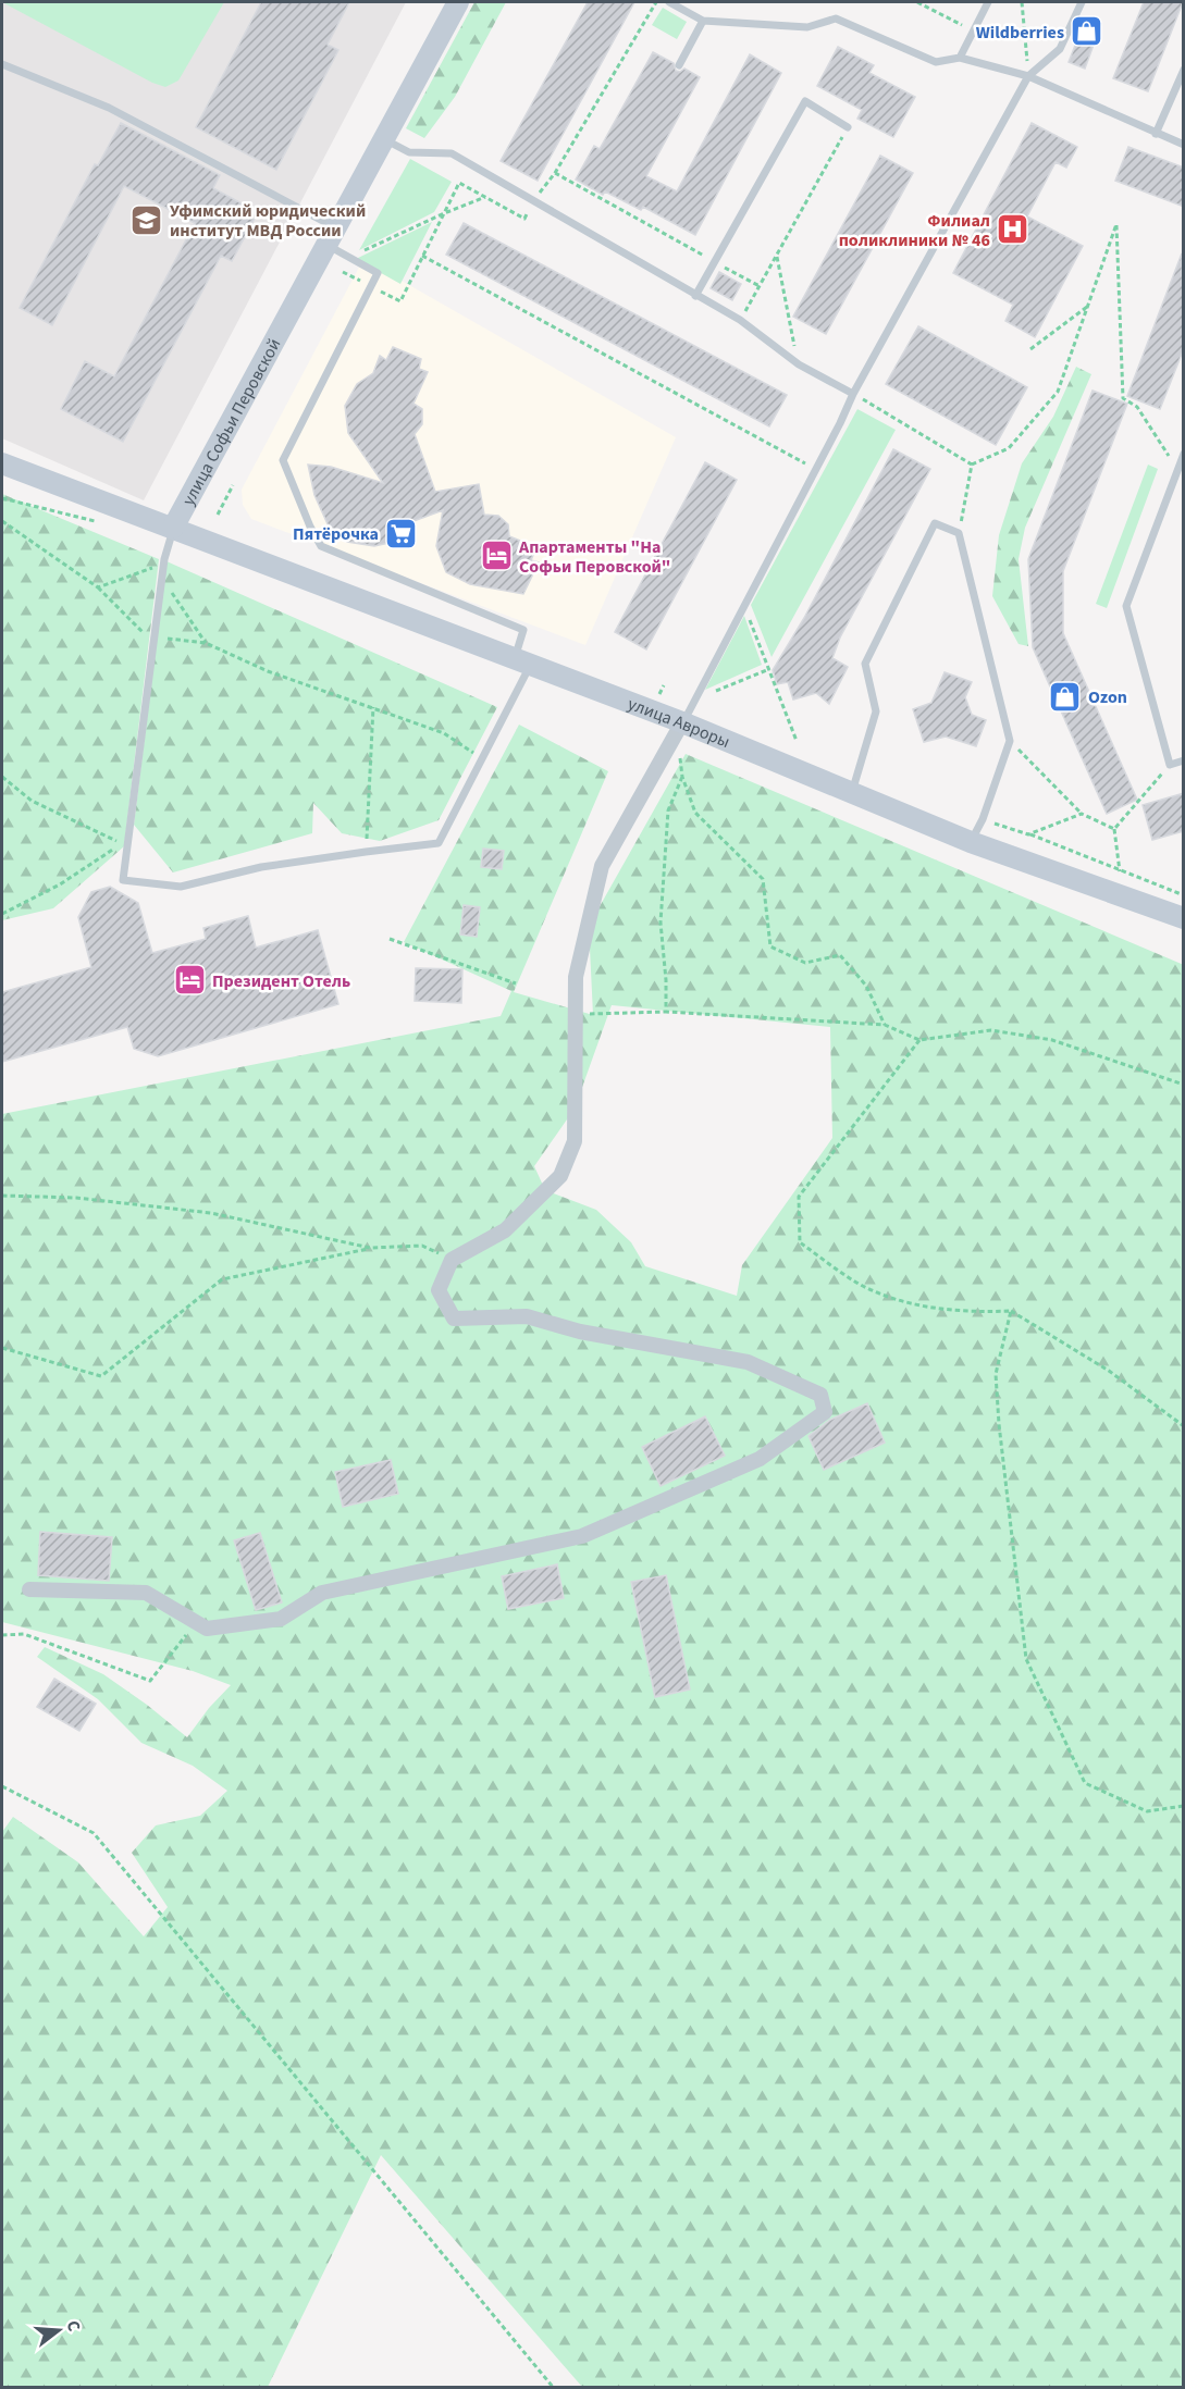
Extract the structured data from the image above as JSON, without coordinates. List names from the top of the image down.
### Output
{
  "streets": {
    "street": ["улица Софьи Перовской", "улица Авроры"]
  },
  "crossings": [
    ["улица Софьи Перовской", "улица Авроры"]
  ],
  "places": {
    "shop": ["Wildberries", "Ozon"],
    "school or university": ["Уфимский юридический институт МВД России"],
    "hospital": ["Филиал поликлиники № 46"],
    "supermarket": ["Пятёрочка"],
    "hotel": ["Апартаменты \"На Софьи Перовской\"", "Президент Отель"]
  },
  "north": "right"
}
